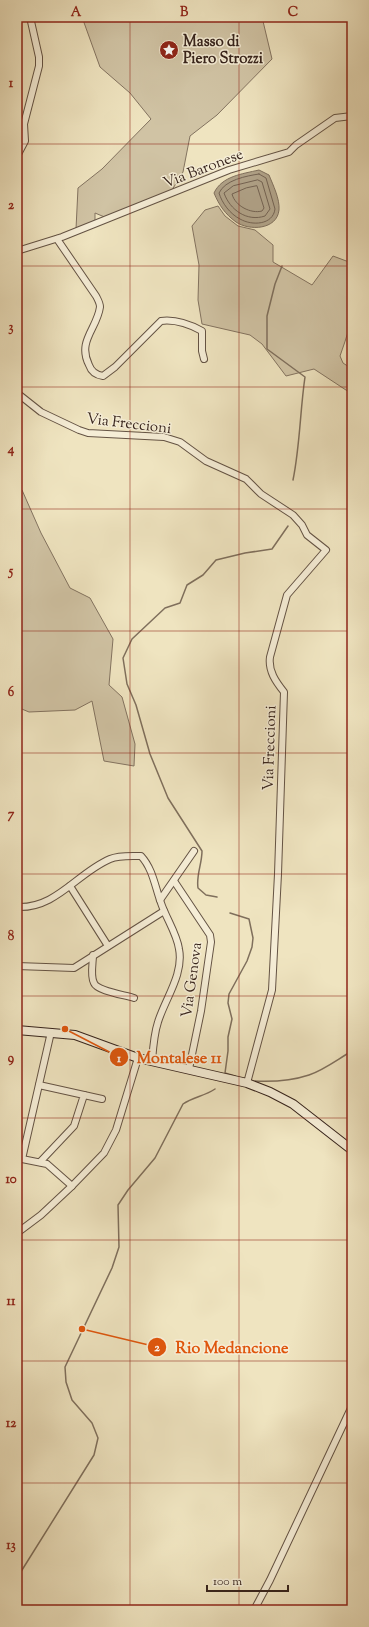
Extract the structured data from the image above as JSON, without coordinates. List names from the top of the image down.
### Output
{
  "streets": {
    "street": ["Via Baronese", "Via Freccioni", "Via Genova"]
  },
  "places": {
    "place": ["Masso di Piero Strozzi"],
    "other": ["Montalese 11", "Rio Medancione"]
  },
  "scale_bar": "100 m",
  "grid": {
    "columns": ["A", "B", "C"],
    "rows": [
      "1",
      "2",
      "3",
      "4",
      "5",
      "6",
      "7",
      "8",
      "9",
      "10",
      "11",
      "12",
      "13"
    ]
  }
}
